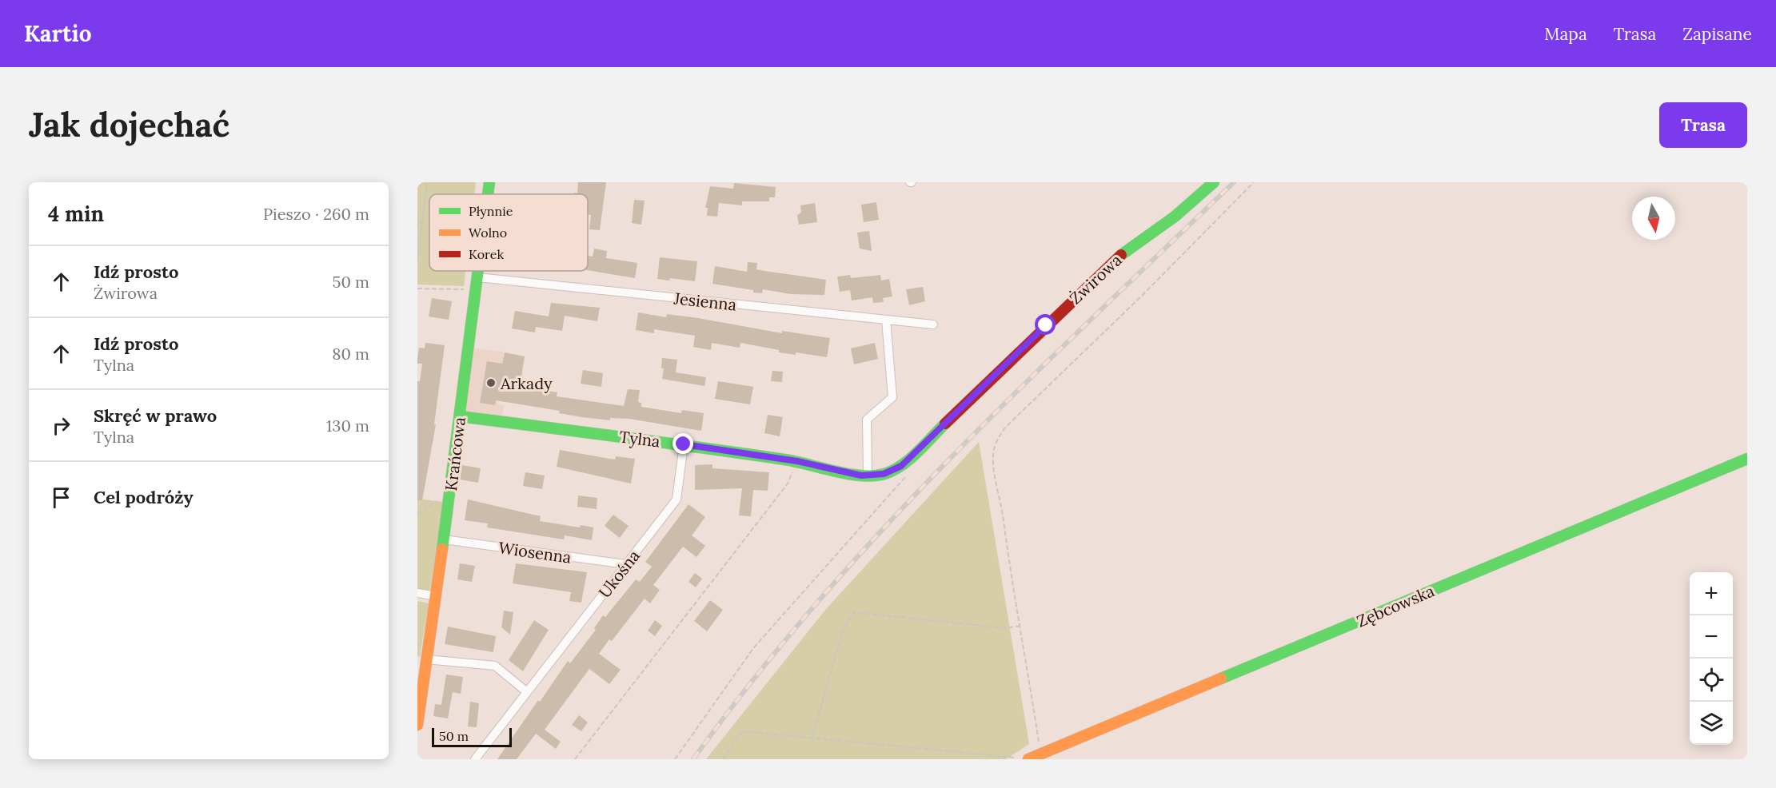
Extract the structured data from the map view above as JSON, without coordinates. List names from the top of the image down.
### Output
{
  "streets": {
    "street": [
      "Żwirowa",
      "Jesienna",
      "Tylna",
      "Krańcowa",
      "Wiosenna",
      "Ukośna",
      "Zębcowska"
    ]
  },
  "crossings": [
    ["Żwirowa", "Tylna"],
    ["Jesienna", "Krańcowa"],
    ["Tylna", "Krańcowa"],
    ["Tylna", "Ukośna"],
    ["Krańcowa", "Wiosenna"],
    ["Wiosenna", "Ukośna"]
  ],
  "places": ["Arkady"],
  "legend": ["Płynnie", "Wolno", "Korek"],
  "scale_bar": "50 m",
  "north": "bottom",
  "page": {
    "header": "Kartio",
    "nav": ["Mapa", "Trasa", "Zapisane"],
    "buttons": "Trasa",
    "title": "Jak dojechać",
    "heading": ["4 min", "Pieszo · 260 m"],
    "list": [
      ["Idź prosto", "Żwirowa", "50 m"],
      ["Idź prosto", "Tylna", "80 m"],
      ["Skręć w prawo", "Tylna", "130 m"],
      "Cel podróży"
    ],
    "map_buttons": ["+", "−"],
    "scale": "50 m"
  }
}
